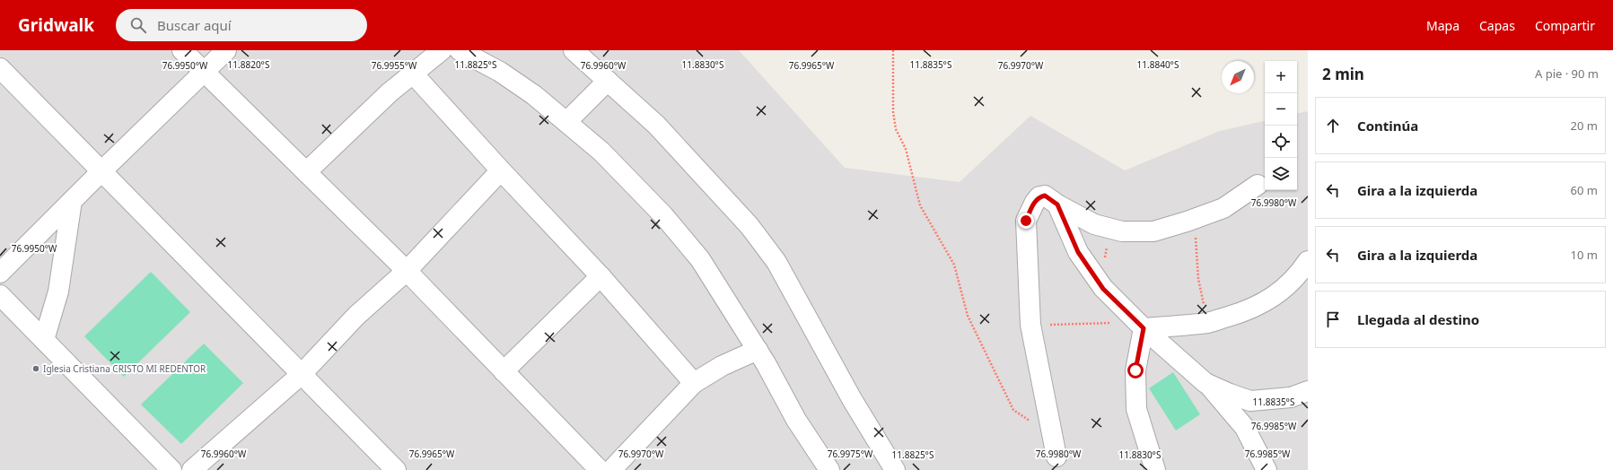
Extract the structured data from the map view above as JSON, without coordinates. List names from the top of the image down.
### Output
{
  "places": ["Iglesia Cristiana CRISTO MI REDENTOR"],
  "north": "bottom left",
  "page": {
    "header": "Gridwalk",
    "search": "Buscar aquí",
    "nav": ["Mapa", "Capas", "Compartir"],
    "heading": ["2 min", "A pie · 90 m"],
    "map_buttons": ["+", "−"],
    "list": [
      ["Continúa", "20 m"],
      ["Gira a la izquierda", "60 m"],
      ["Gira a la izquierda", "10 m"],
      "Llegada al destino"
    ]
  },
  "coordinates": [
    "11.8825°S",
    "11.8830°S",
    "11.8840°S",
    "11.8820°S",
    "11.8835°S",
    "76.9970°W",
    "76.9950°W",
    "76.9955°W",
    "76.9960°W",
    "76.9965°W",
    "76.9980°W",
    "76.9985°W",
    "76.9975°W"
  ]
}
